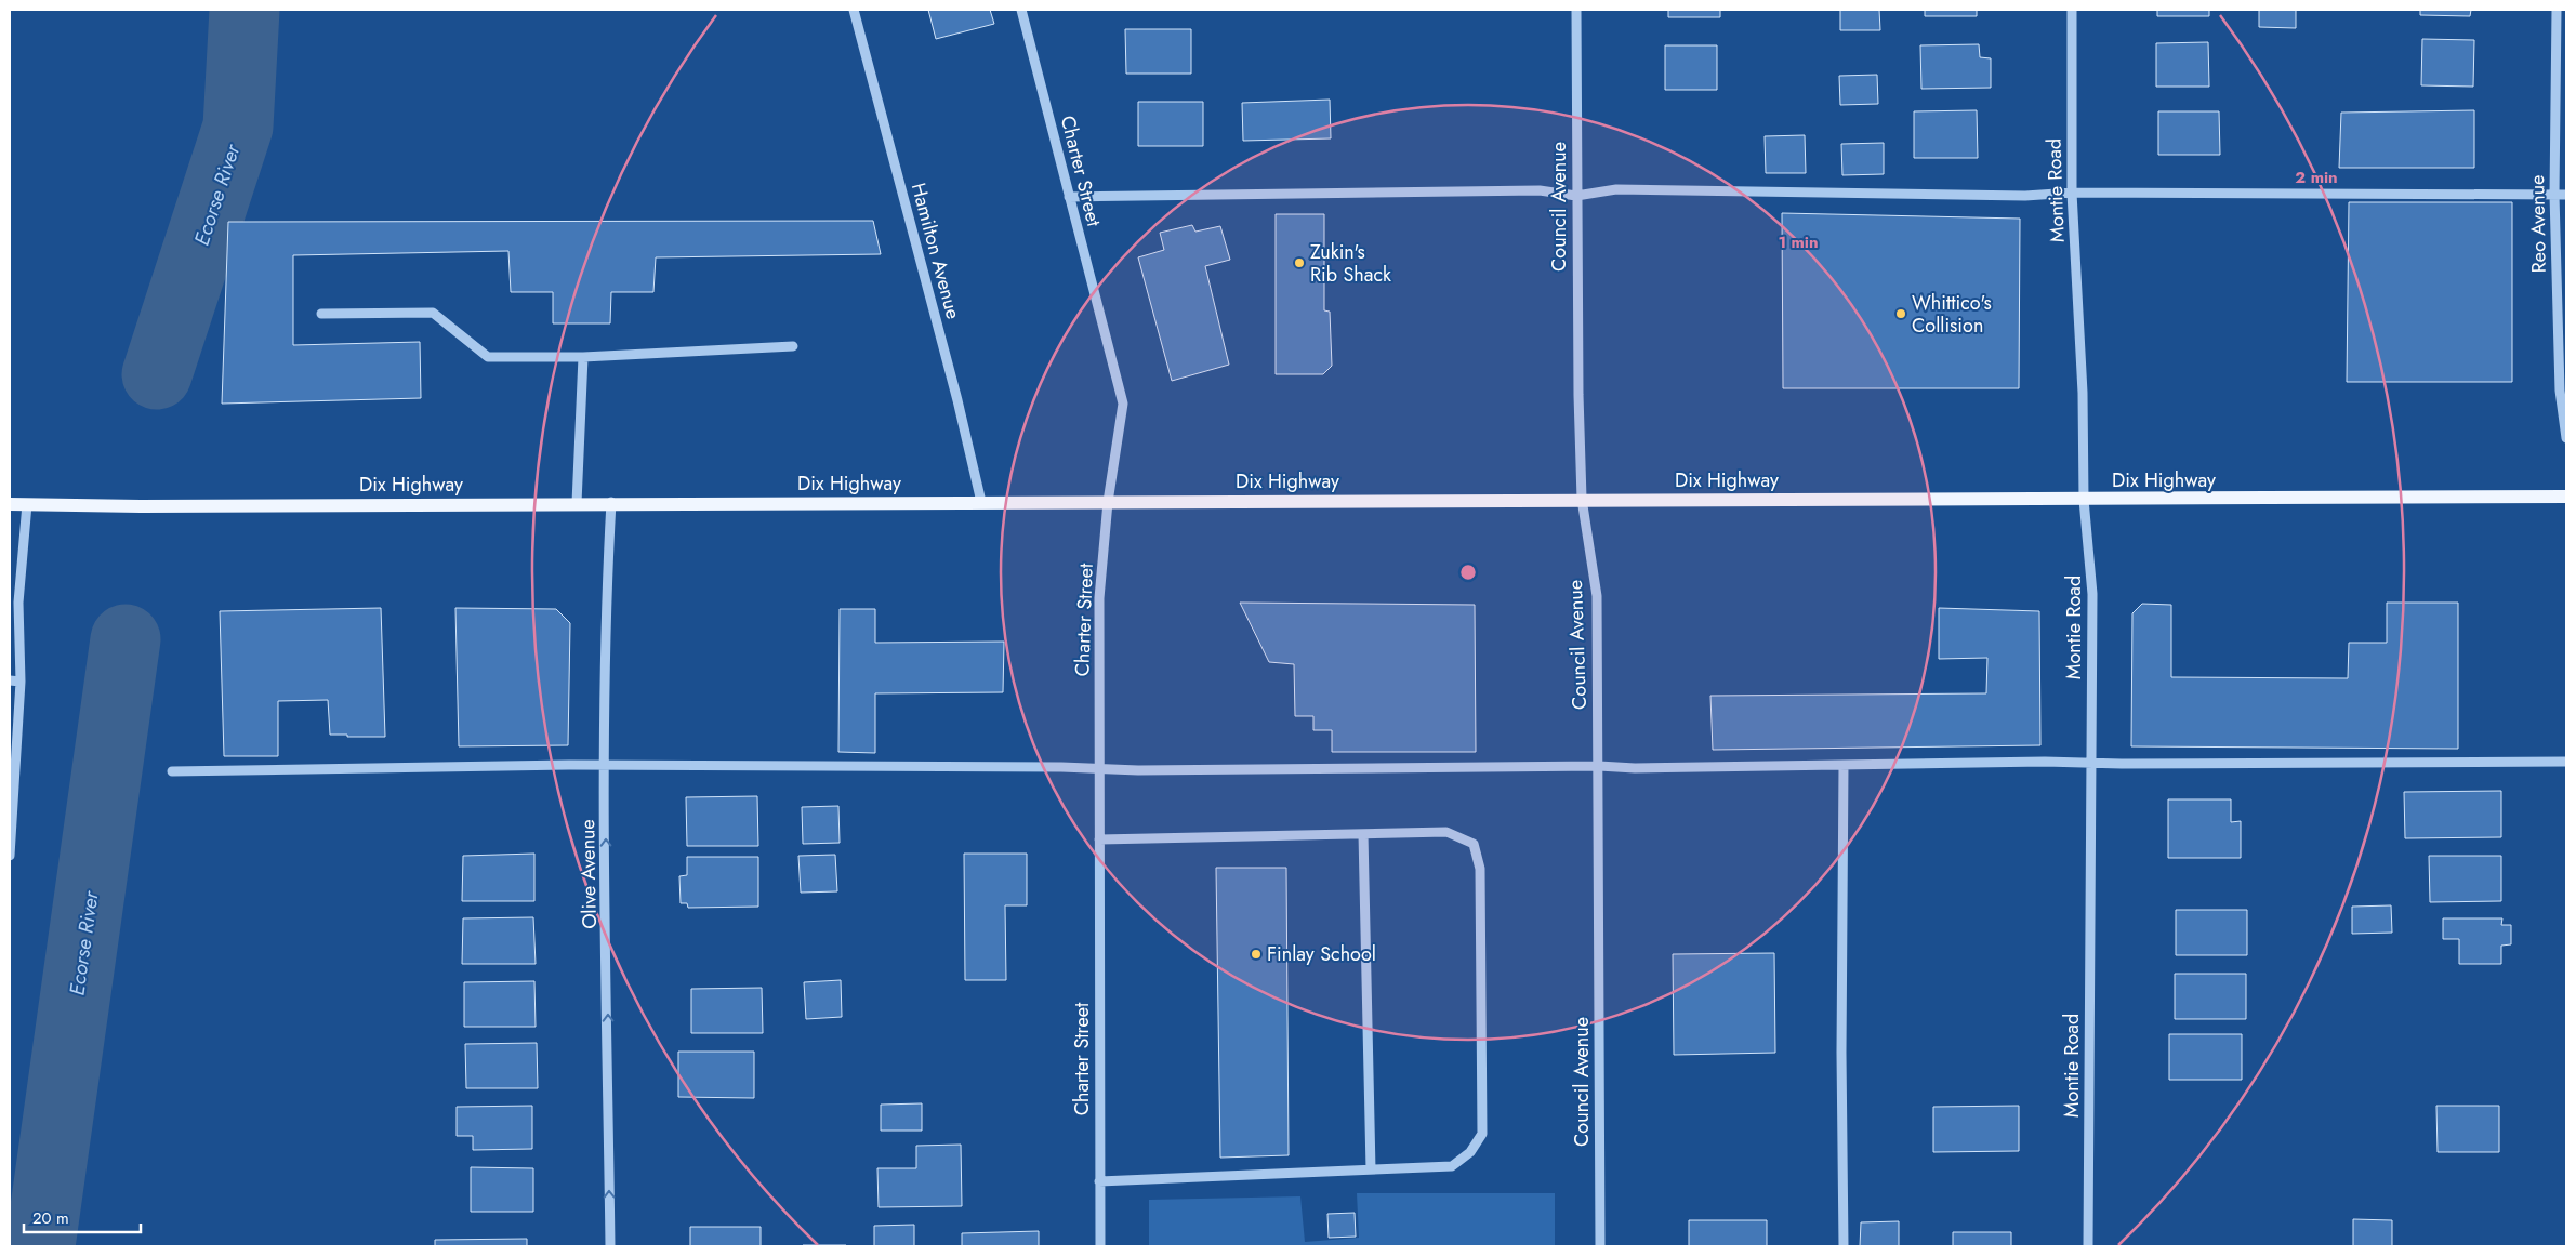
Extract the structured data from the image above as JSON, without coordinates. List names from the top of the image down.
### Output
{
  "streets": {
    "main road": ["Dix Highway"],
    "street": [
      "Charter Street",
      "Montie Road",
      "Council Avenue",
      "Reo Avenue",
      "Hamilton Avenue",
      "Olive Avenue"
    ]
  },
  "crossings": [
    ["Charter Street", "Dix Highway"],
    ["Montie Road", "Dix Highway"],
    ["Council Avenue", "Dix Highway"],
    ["Hamilton Avenue", "Dix Highway"],
    ["Dix Highway", "Olive Avenue"]
  ],
  "one_way": ["Olive Avenue"],
  "water": ["Ecorse River"],
  "places": ["Zukin's Rib Shack", "Whittico's Collision", "Finlay School"],
  "scale_bar": "20 m",
  "rings": ["2 min", "1 min"]
}
